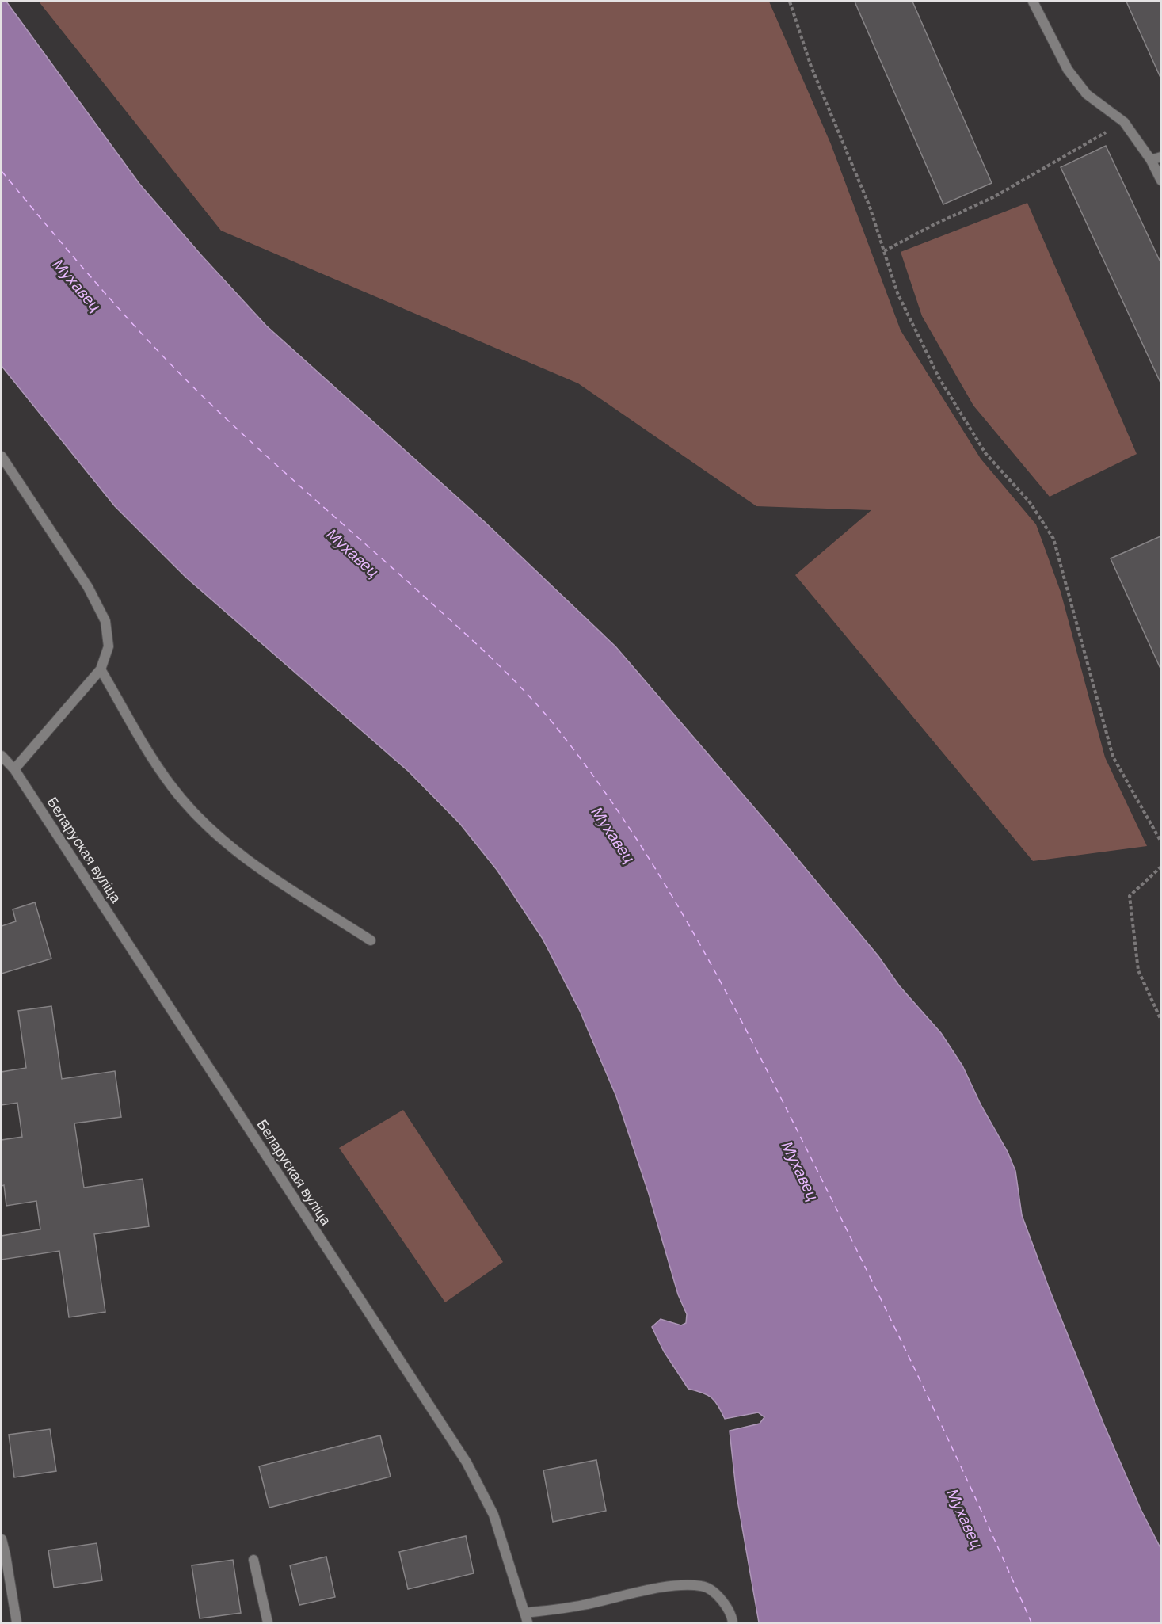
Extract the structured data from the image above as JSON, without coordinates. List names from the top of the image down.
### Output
{
  "streets": {
    "street": ["Беларуская вуліца"]
  },
  "water": ["Мухавец"]
}
